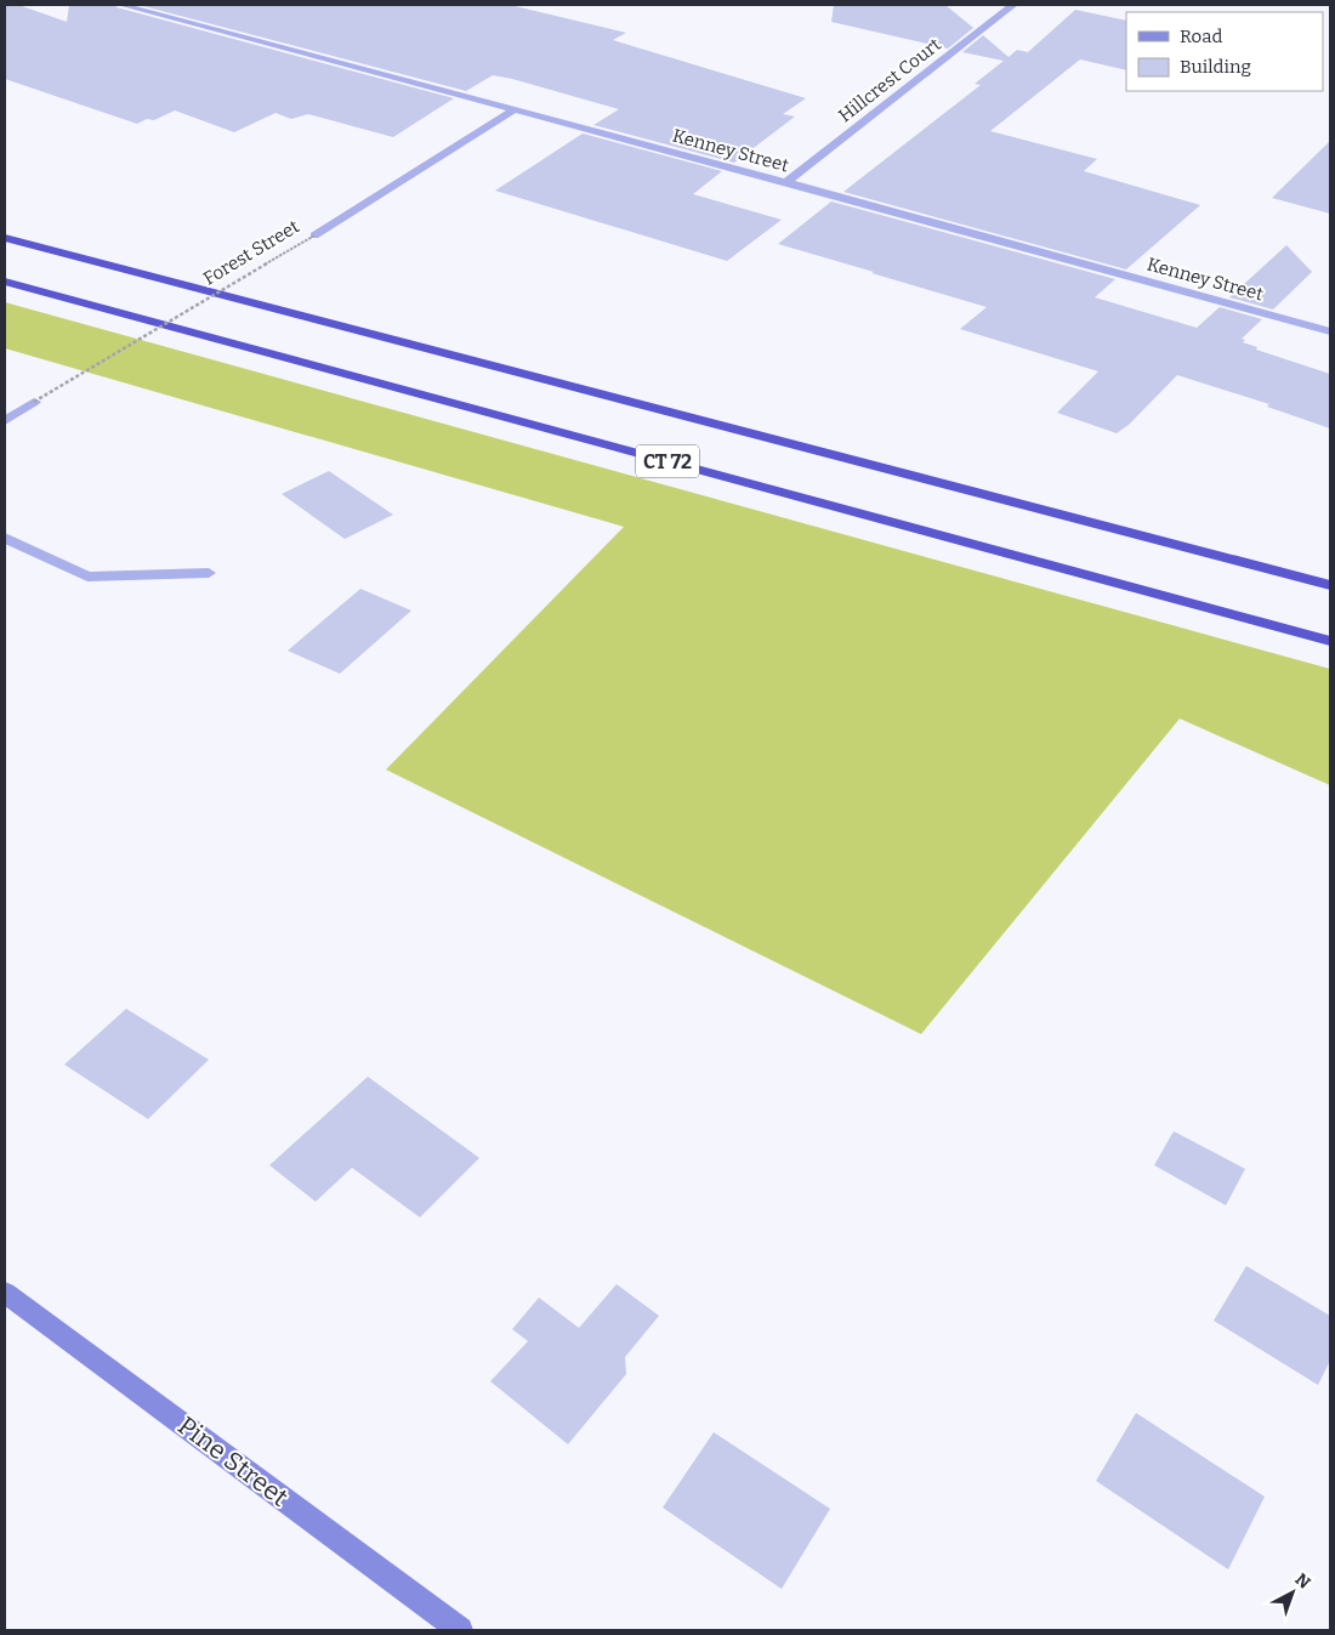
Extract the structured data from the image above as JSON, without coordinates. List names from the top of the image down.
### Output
{
  "streets": {
    "highway": ["CT 72"],
    "main road": ["Pine Street"],
    "street": ["Hillcrest Court", "Kenney Street", "Forest Street"]
  },
  "crossings": [
    ["Hillcrest Court", "Kenney Street"],
    ["Kenney Street", "Forest Street"]
  ],
  "legend": ["Road", "Building"],
  "north": "top right"
}
